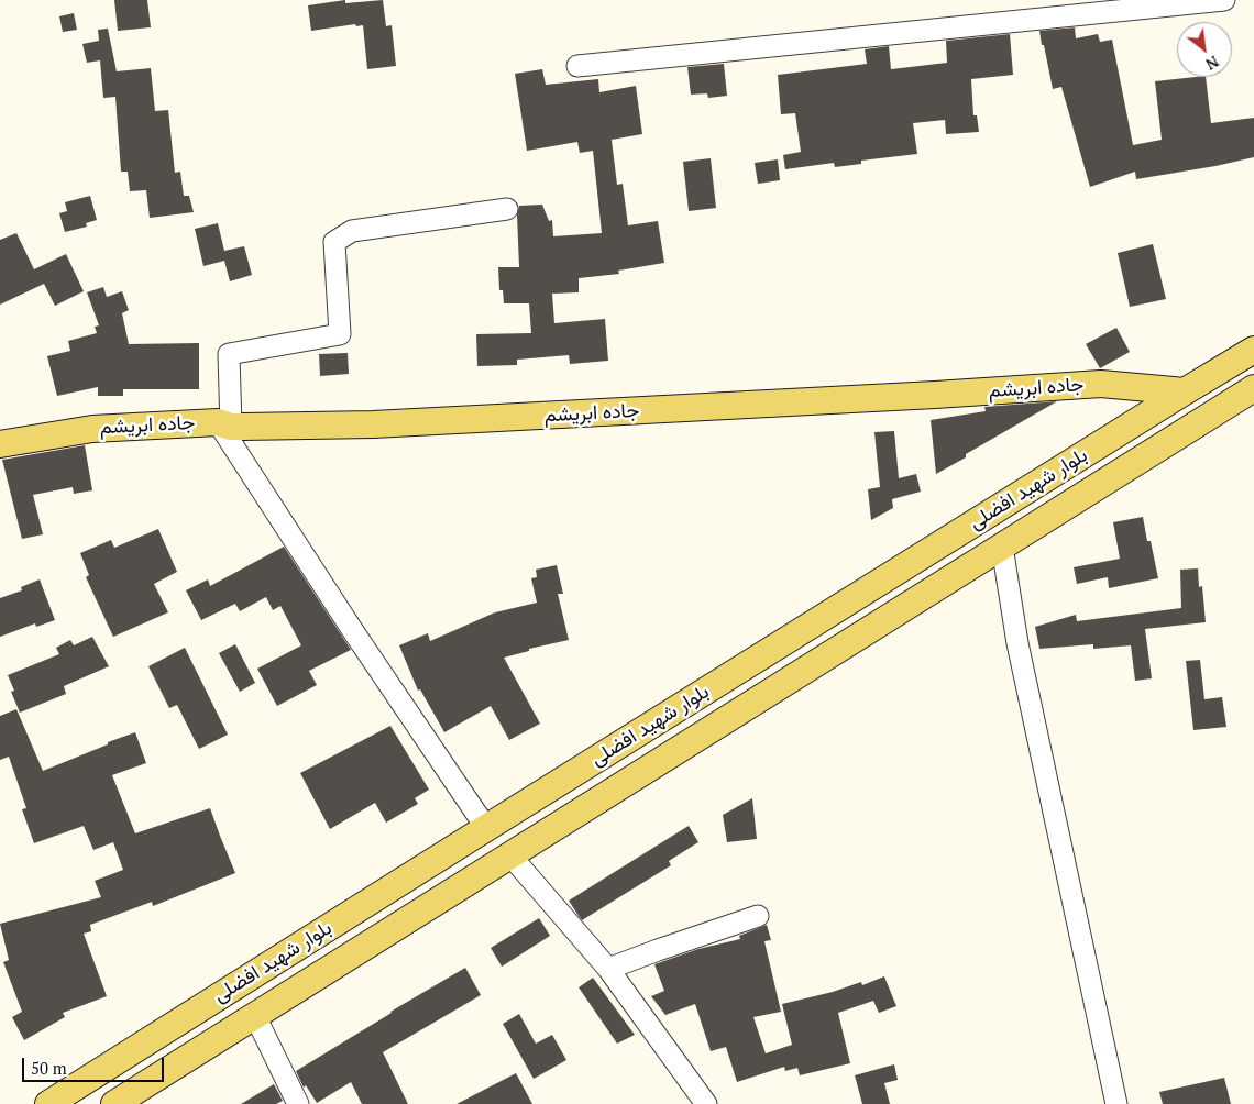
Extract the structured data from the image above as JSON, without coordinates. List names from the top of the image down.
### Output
{
  "streets": {
    "main road": ["جاده ابریشم", "بلوار شهید افضلی"]
  },
  "crossings": [
    ["جاده ابریشم", "بلوار شهید افضلی"]
  ],
  "scale_bar": "50 m",
  "north": "bottom right"
}
